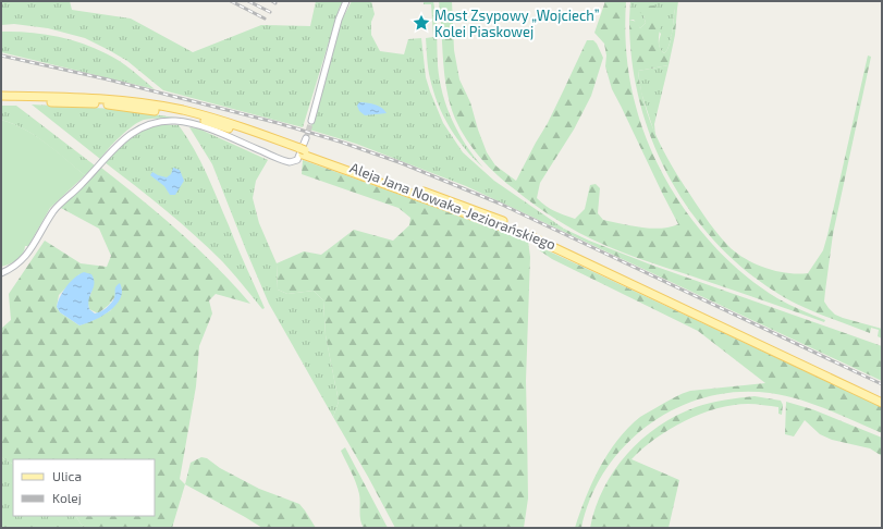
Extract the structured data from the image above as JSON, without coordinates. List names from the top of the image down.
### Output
{
  "streets": {
    "main road": ["Aleja Jana Nowaka-Jeziorańskiego"]
  },
  "places": {
    "place": ["Most Zsypowy „Wojciech” Kolei Piaskowej"]
  },
  "legend": ["Ulica", "Kolej"]
}
